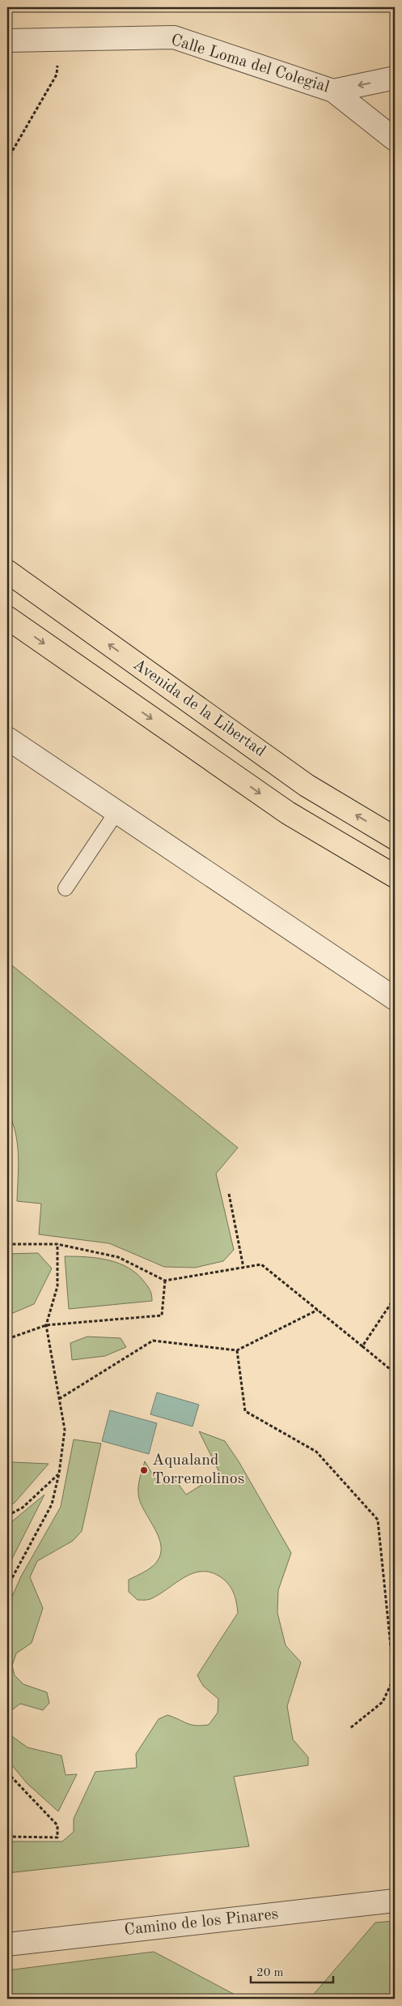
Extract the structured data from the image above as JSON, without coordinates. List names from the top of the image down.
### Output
{
  "streets": {
    "main road": ["Avenida de la Libertad"],
    "street": ["Calle Loma del Colegial", "Camino de los Pinares"]
  },
  "places": ["Aqualand Torremolinos"],
  "scale_bar": "20 m"
}
